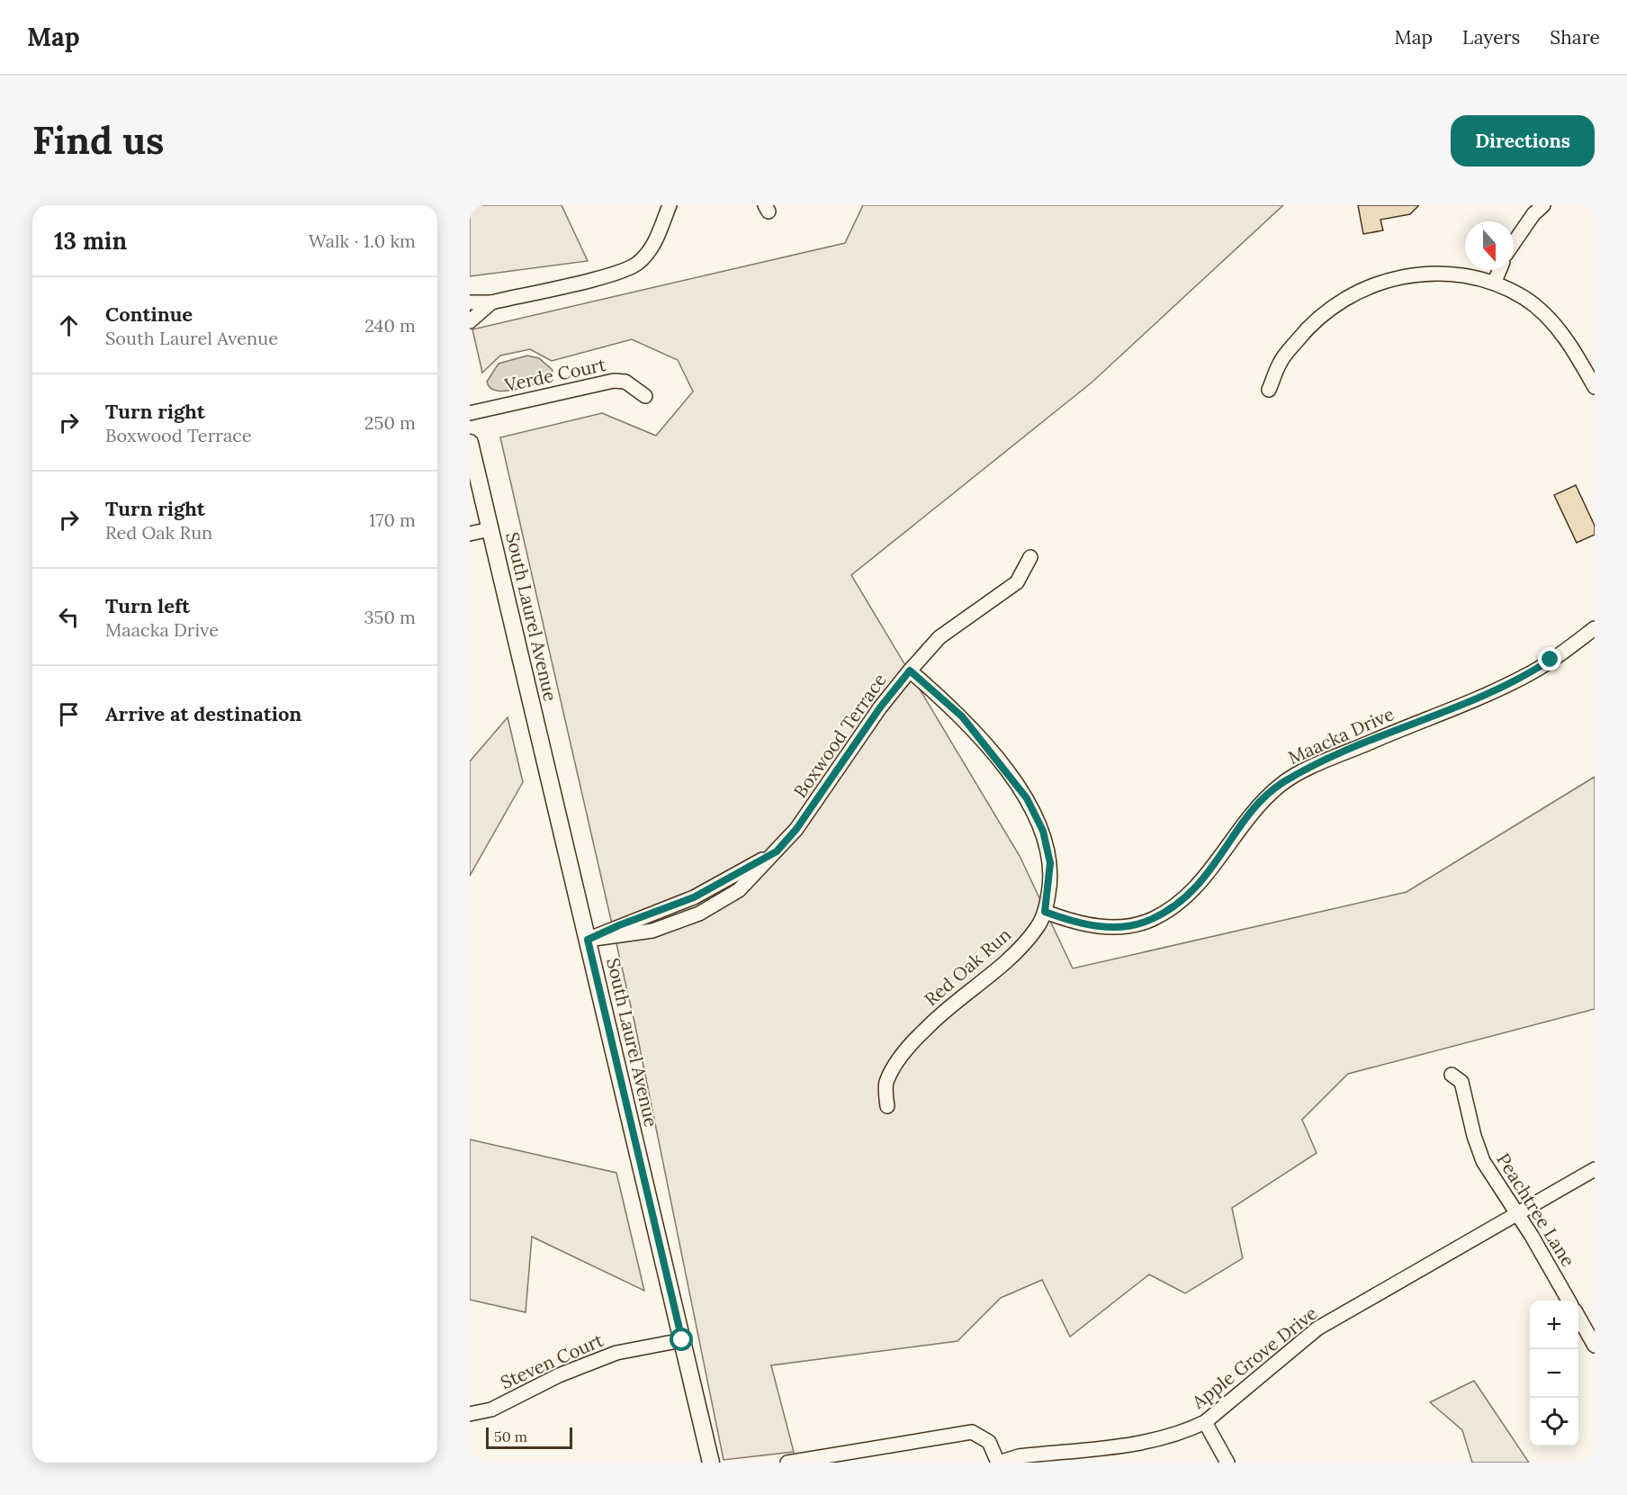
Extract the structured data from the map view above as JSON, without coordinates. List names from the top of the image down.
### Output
{
  "streets": {
    "main road": ["South Laurel Avenue"],
    "street": [
      "Verde Court",
      "Boxwood Terrace",
      "Maacka Drive",
      "Red Oak Run",
      "Peachtree Lane",
      "Apple Grove Drive",
      "Steven Court"
    ]
  },
  "crossings": [
    ["South Laurel Avenue", "Boxwood Terrace"],
    ["South Laurel Avenue", "Steven Court"],
    ["Boxwood Terrace", "Red Oak Run"],
    ["Maacka Drive", "Red Oak Run"],
    ["Peachtree Lane", "Apple Grove Drive"]
  ],
  "scale_bar": "50 m",
  "north": "bottom",
  "page": {
    "header": "Map",
    "nav": ["Map", "Layers", "Share"],
    "buttons": "Directions",
    "title": "Find us",
    "heading": ["13 min", "Walk · 1.0 km"],
    "list": [
      ["Continue", "South Laurel Avenue", "240 m"],
      ["Turn right", "Boxwood Terrace", "250 m"],
      ["Turn right", "Red Oak Run", "170 m"],
      ["Turn left", "Maacka Drive", "350 m"],
      "Arrive at destination"
    ],
    "map_buttons": ["+", "−"],
    "scale": "50 m"
  }
}
